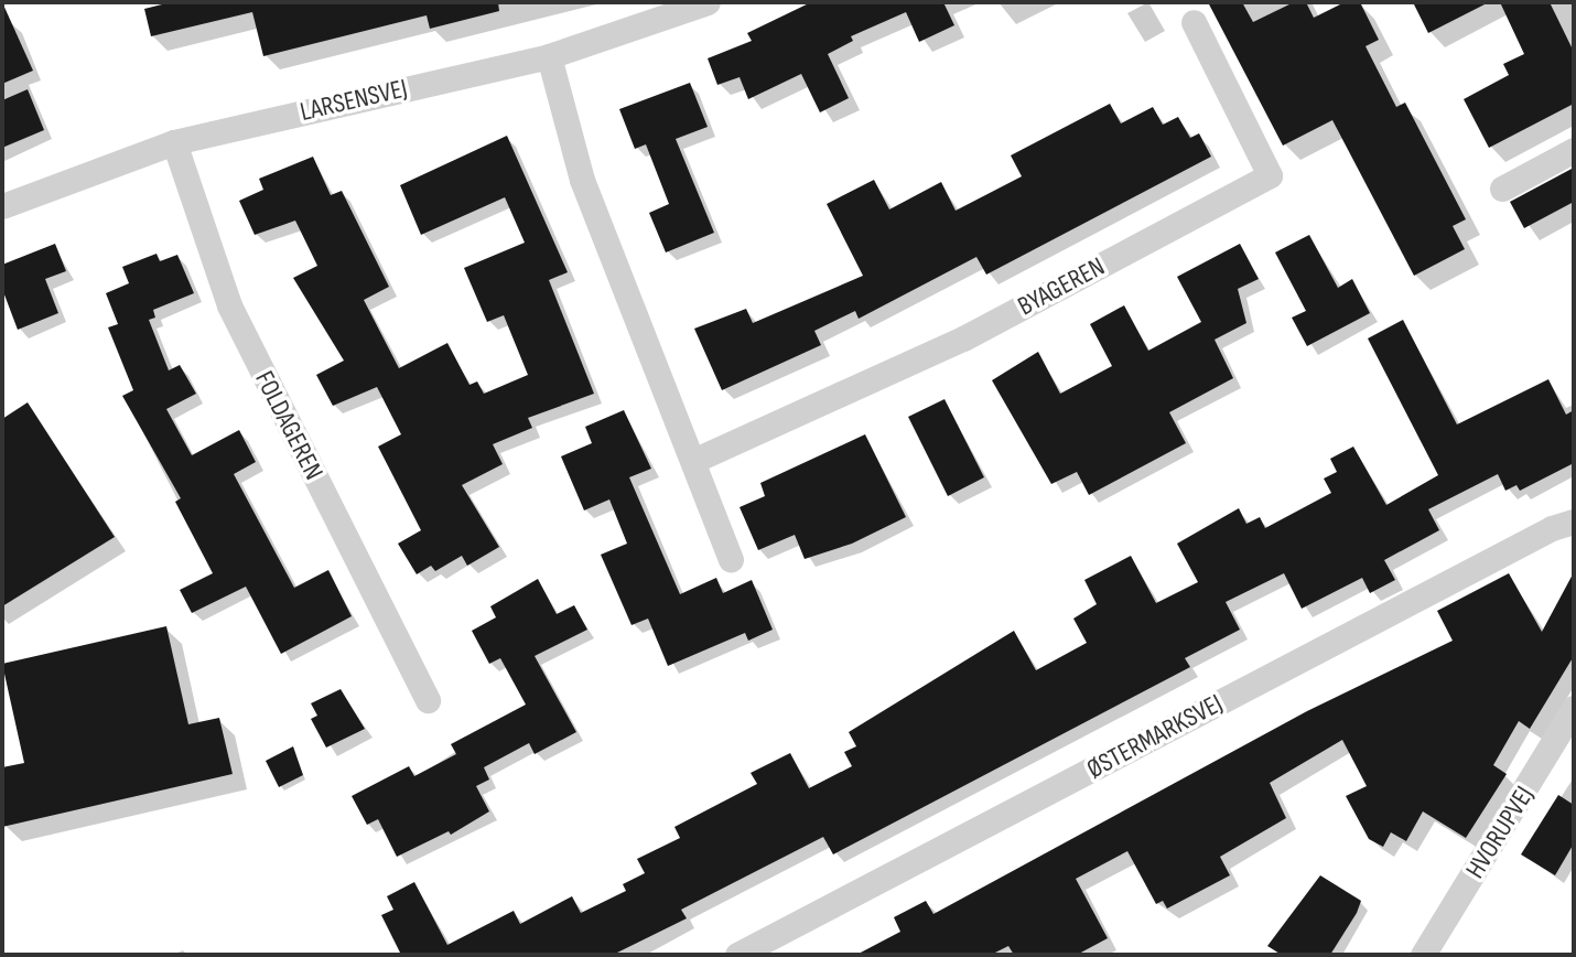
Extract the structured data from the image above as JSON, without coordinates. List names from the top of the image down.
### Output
{
  "streets": {
    "street": [
      "LARSENSVEJ",
      "BYAGEREN",
      "FOLDAGEREN",
      "ØSTERMARKSVEJ",
      "HVORUPVEJ"
    ]
  },
  "crossings": [
    ["LARSENSVEJ", "FOLDAGEREN"]
  ]
}
